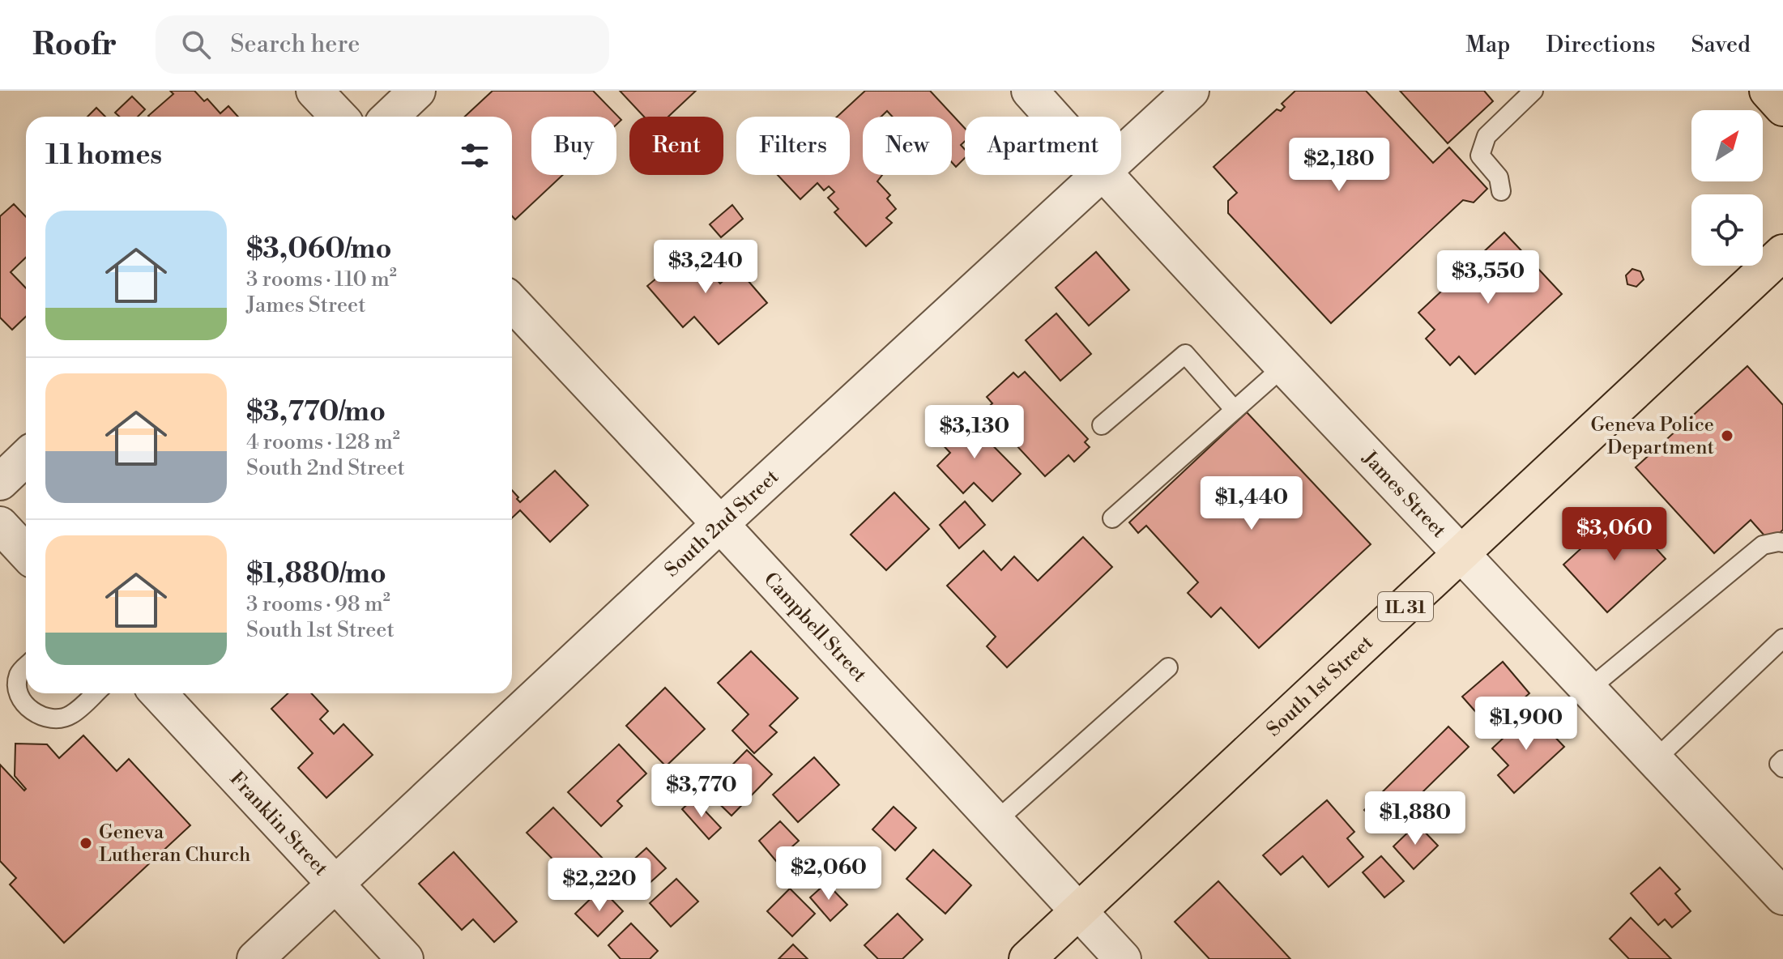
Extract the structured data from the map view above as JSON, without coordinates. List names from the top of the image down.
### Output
{
  "streets": {
    "main road": ["IL 31", "South 1st Street"],
    "street": [
      "James Street",
      "South 2nd Street",
      "Campbell Street",
      "Franklin Street"
    ]
  },
  "crossings": [
    ["James Street", "South 1st Street"],
    ["South 2nd Street", "Campbell Street"],
    ["South 2nd Street", "Franklin Street"],
    ["Campbell Street", "South 1st Street"]
  ],
  "places": ["Geneva Police Department", "Geneva Lutheran Church"],
  "north": "top right",
  "page": {
    "header": "Roofr",
    "search": "Search here",
    "nav": ["Map", "Directions", "Saved"],
    "chip": [
      "Buy",
      "Rent",
      "Filters",
      "New",
      "Apartment"
    ],
    "heading": "11 homes",
    "price": [
      "$2,180",
      "$3,240",
      "$3,550",
      "$3,130",
      "$1,440",
      "$3,060",
      "$1,900",
      "$3,770",
      "$1,880",
      "$2,060",
      "$2,220"
    ],
    "list": [
      {
        "name": "$3,060/mo",
        "note": "3 rooms · 110 m² · James Street"
      },
      {
        "name": "$3,770/mo",
        "note": "4 rooms · 128 m² · South 2nd Street"
      },
      {
        "name": "$1,880/mo",
        "note": "3 rooms · 98 m² · South 1st Street"
      }
    ]
  }
}
